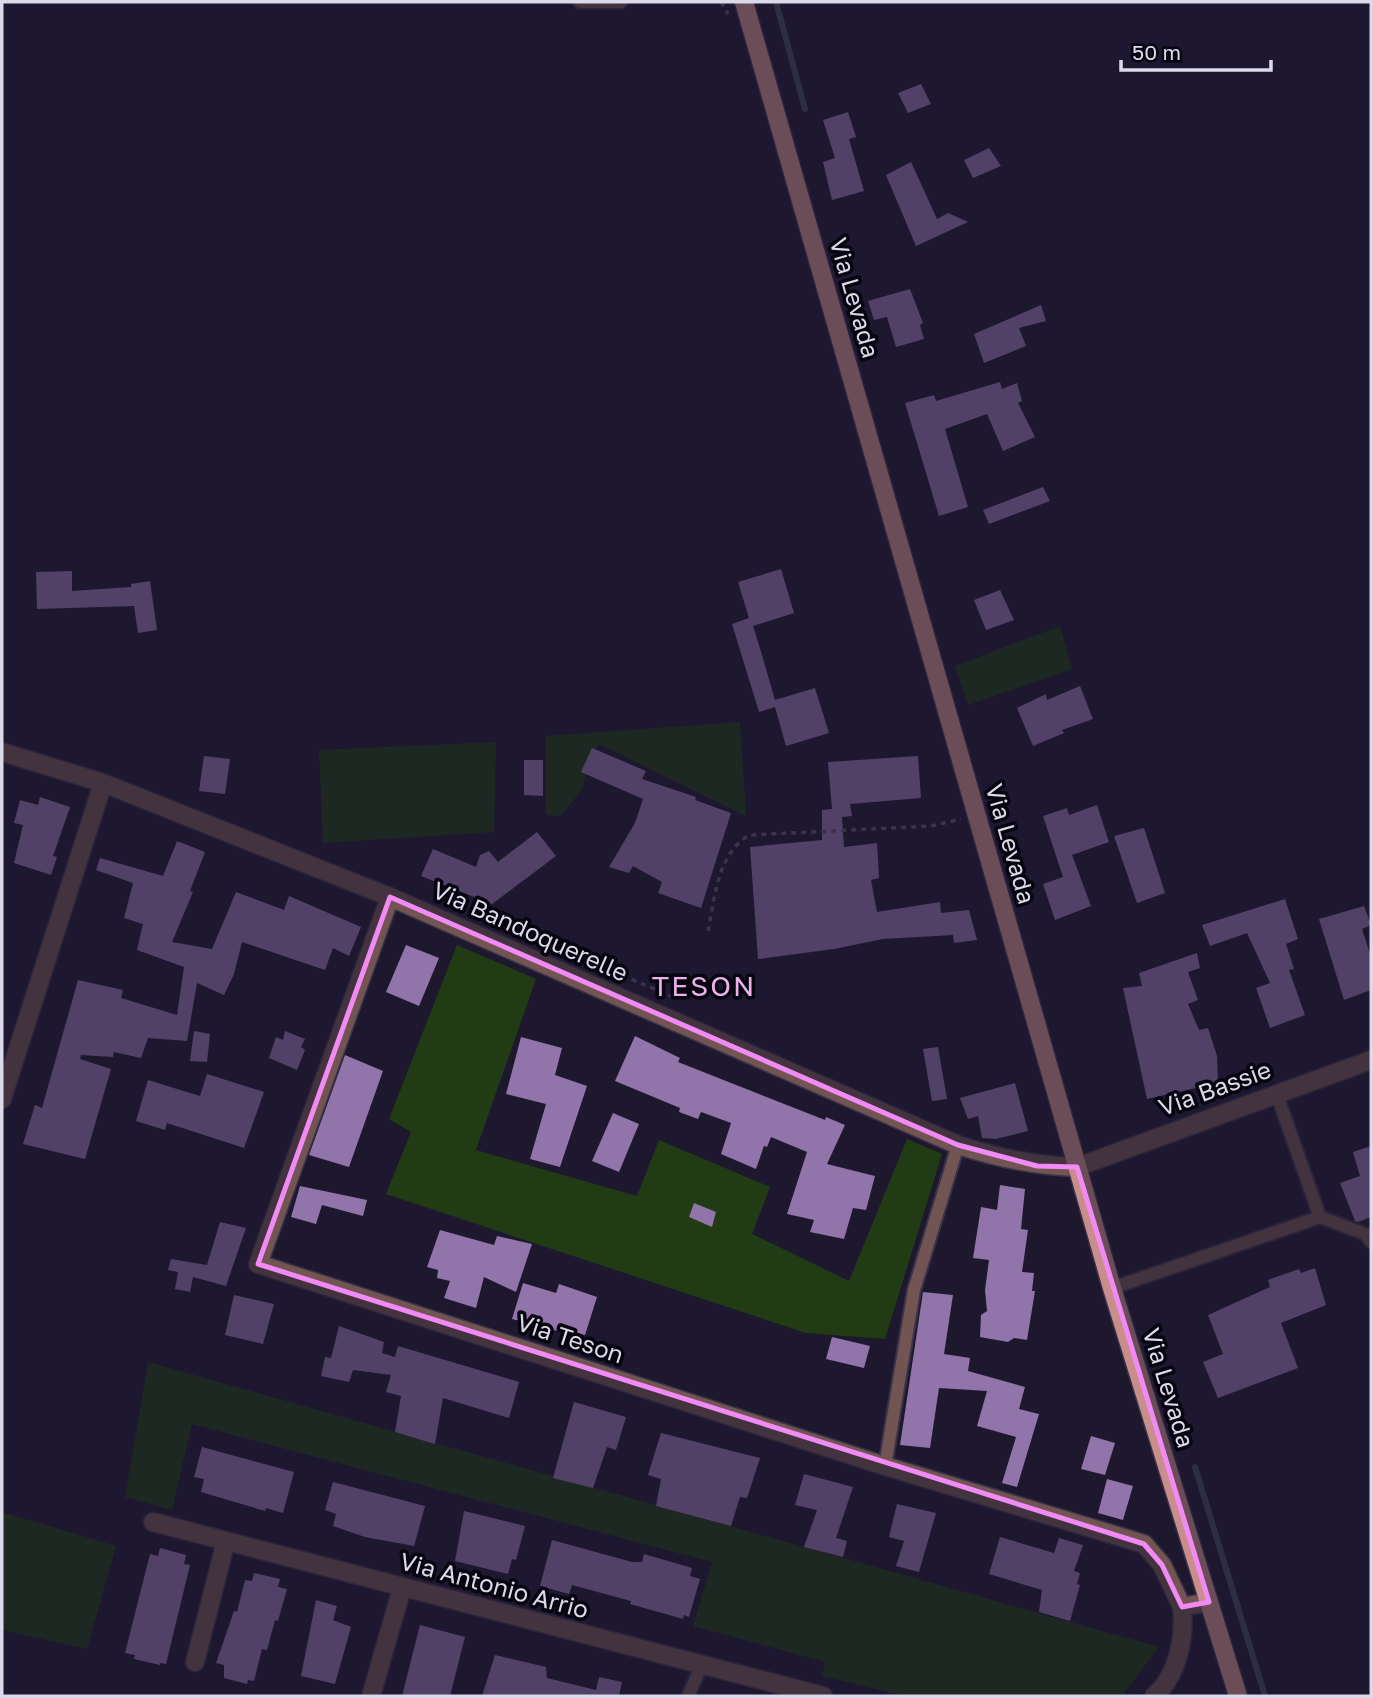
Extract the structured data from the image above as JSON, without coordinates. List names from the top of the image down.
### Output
{
  "streets": {
    "main road": ["Via Levada"],
    "street": [
      "Via Bandoquerelle",
      "Via Bassie",
      "Via Teson",
      "Via Antonio Arrio"
    ]
  },
  "crossings": [
    ["Via Levada", "Via Bandoquerelle"],
    ["Via Levada", "Via Bassie"],
    ["Via Bandoquerelle", "Via Bassie"],
    ["Via Bandoquerelle", "Via Teson"]
  ],
  "districts": ["TESON"],
  "scale_bar": "50 m"
}
